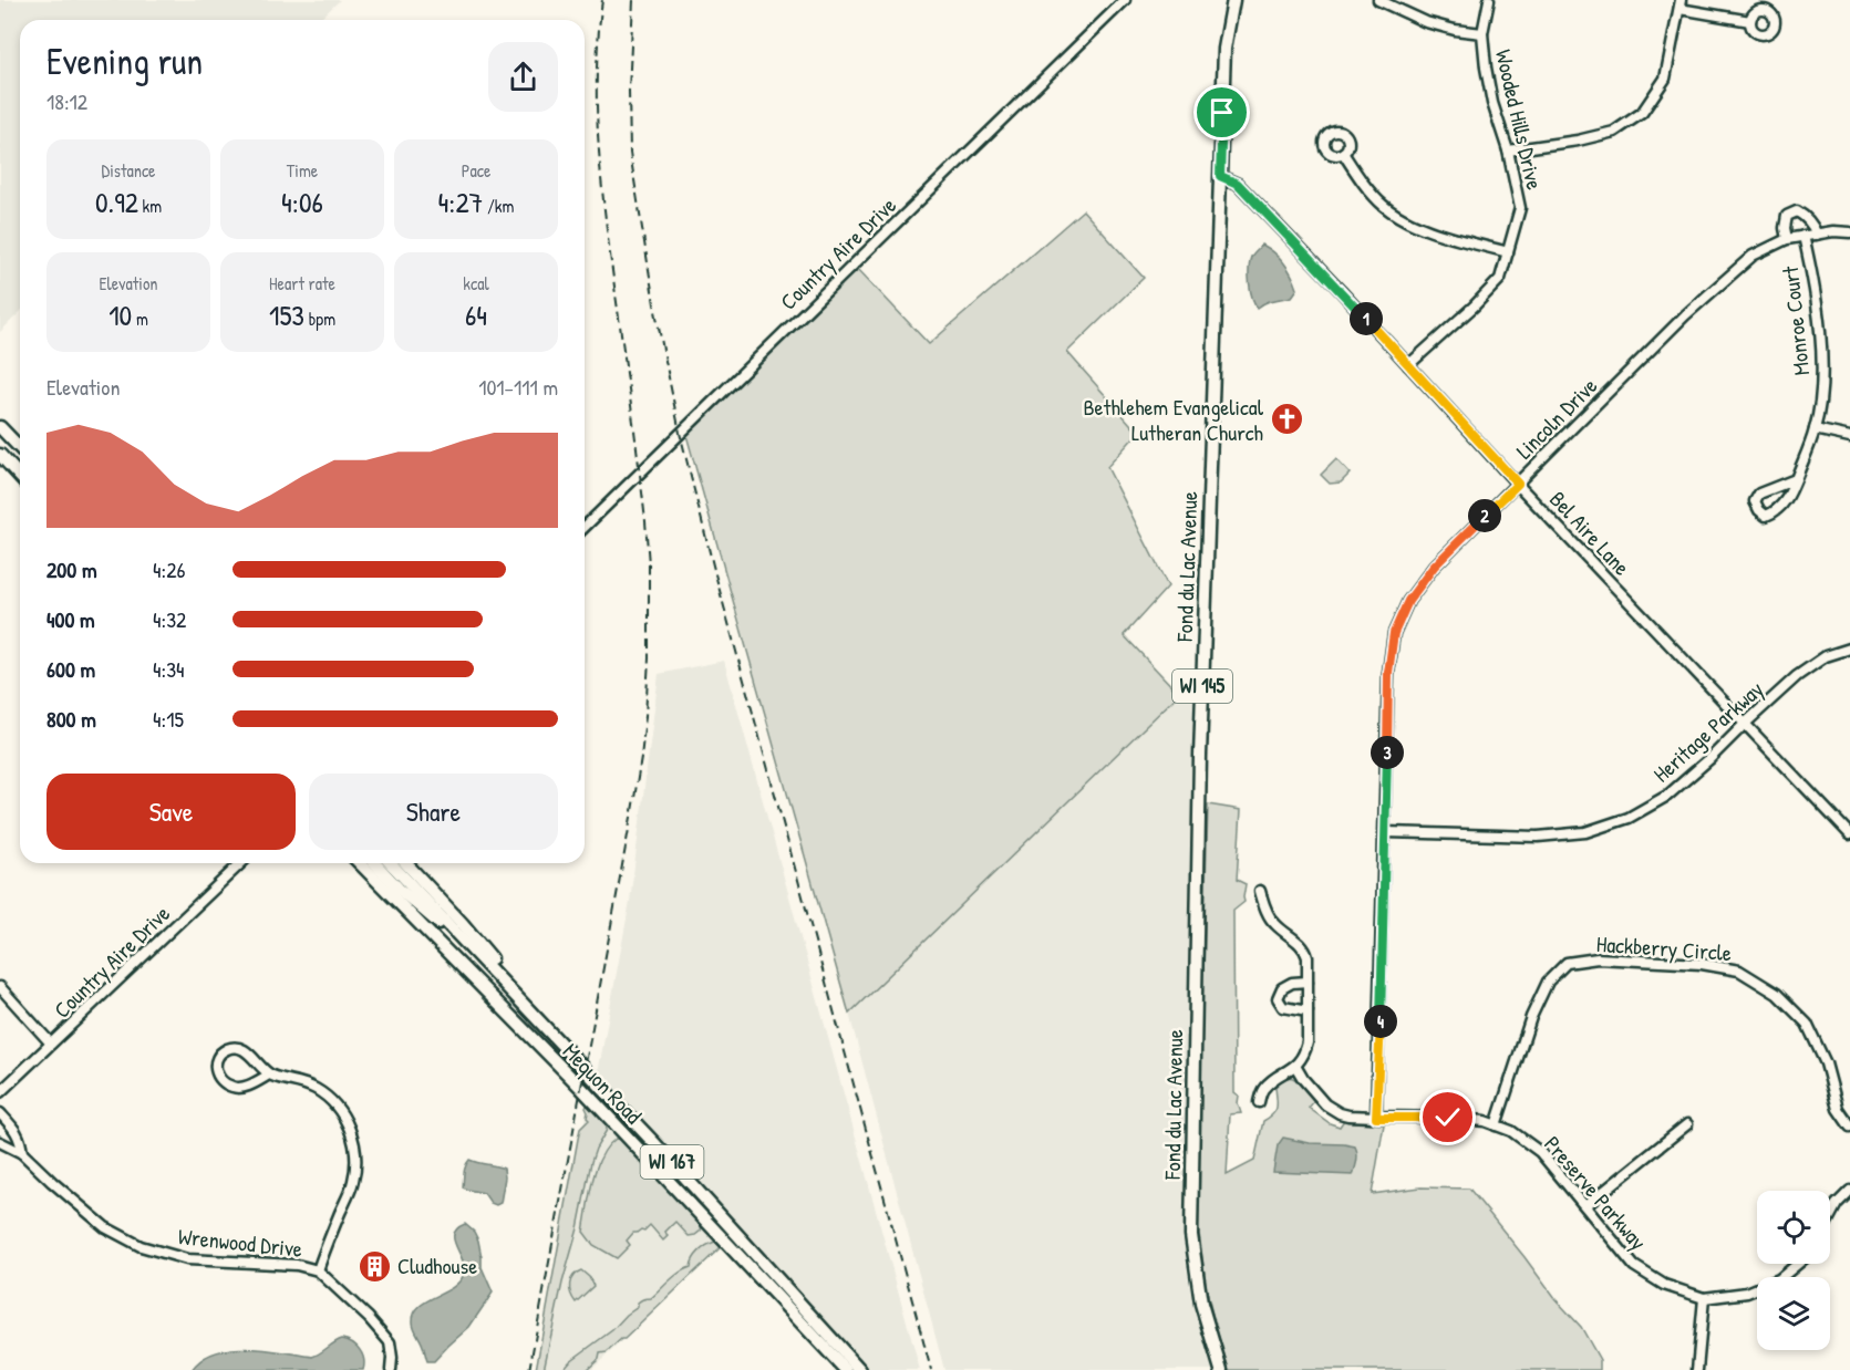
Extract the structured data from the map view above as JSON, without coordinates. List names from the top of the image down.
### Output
{
  "streets": {
    "main road": [
      "Fond du Lac Avenue",
      "WI 145",
      "Mequon Road",
      "WI 167"
    ],
    "street": [
      "Wooded Hills Drive",
      "Country Aire Drive",
      "Monroe Court",
      "Lincoln Drive",
      "Bel Aire Lane",
      "Heritage Parkway",
      "Hackberry Circle",
      "Preserve Parkway",
      "Wrenwood Drive"
    ]
  },
  "crossings": [
    ["Wooded Hills Drive", "Bel Aire Lane"],
    ["Monroe Court", "Lincoln Drive"],
    ["Lincoln Drive", "Bel Aire Lane"],
    ["Lincoln Drive", "Heritage Parkway"],
    ["Lincoln Drive", "Preserve Parkway"],
    ["Bel Aire Lane", "Fond du Lac Avenue"],
    ["Bel Aire Lane", "Heritage Parkway"],
    ["Hackberry Circle", "Preserve Parkway"]
  ],
  "places": {
    "church": ["Bethlehem Evangelical Lutheran Church"],
    "building": ["Cludhouse"]
  },
  "page": {
    "heading": ["Evening run", "18:12"],
    "stats": [
      ["Distance", "0.92 km"],
      ["Time", "4:06"],
      ["Pace", "4:27 /km"],
      ["Elevation", "10 m"],
      ["Heart rate", "153 bpm"],
      ["kcal", "64"]
    ],
    "pins": [
      "1",
      "2",
      "3",
      "4"
    ],
    "chart": ["Elevation", "101–111 m"],
    "list": [
      {
        "name": "200 m",
        "note": "4:26"
      },
      {
        "name": "400 m",
        "note": "4:32"
      },
      {
        "name": "600 m",
        "note": "4:34"
      },
      {
        "name": "800 m",
        "note": "4:15"
      }
    ],
    "buttons": ["Save", "Share"]
  }
}
